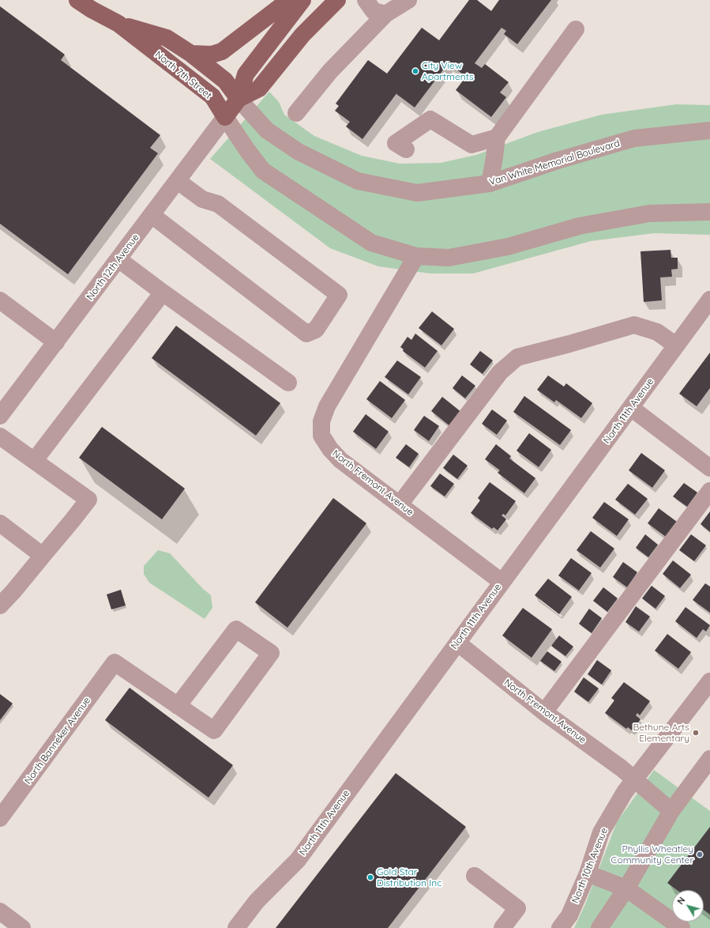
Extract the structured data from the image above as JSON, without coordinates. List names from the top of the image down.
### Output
{
  "streets": {
    "main road": ["North 7th Street"],
    "street": [
      "Van White Memorial Boulevard",
      "North 12th Avenue",
      "North 11th Avenue",
      "North Fremont Avenue",
      "North Banneker Avenue",
      "North 10th Avenue"
    ]
  },
  "crossings": [
    ["North 7th Street", "Van White Memorial Boulevard"],
    ["North 7th Street", "North 12th Avenue"],
    ["North 11th Avenue", "North Fremont Avenue"],
    ["North Fremont Avenue", "North 10th Avenue"]
  ],
  "places": [
    "City View Apartments",
    "Bethune Arts Elementary",
    "Phyllis Wheatley Community Center",
    "Gold Star Distribution Inc"
  ],
  "north": "top left"
}
